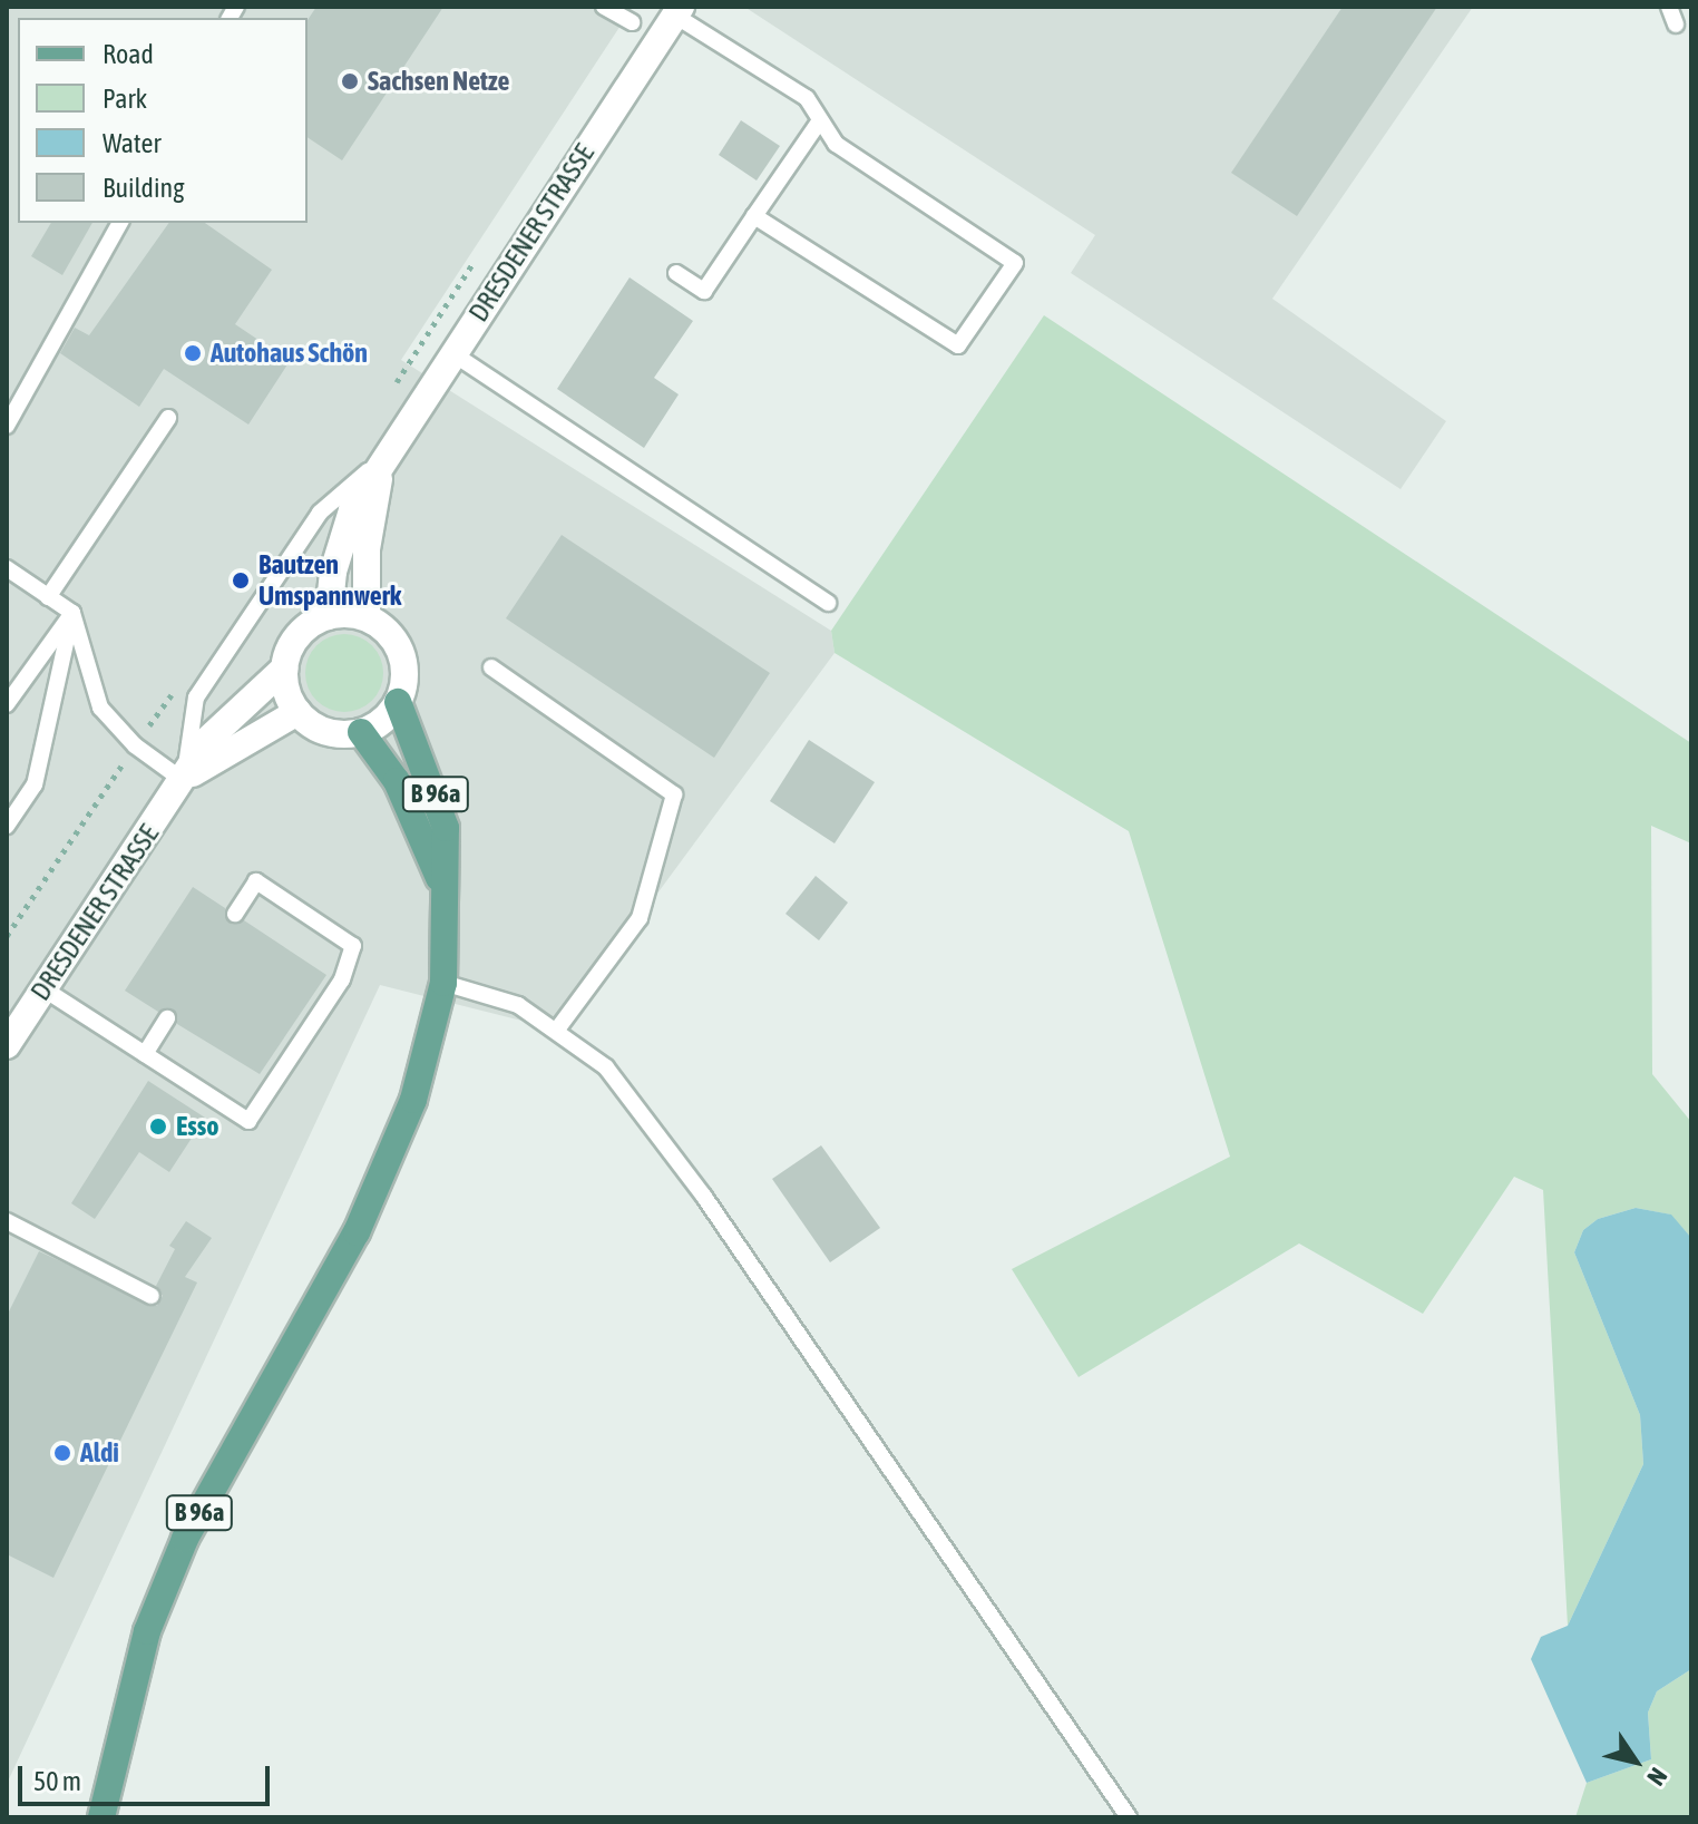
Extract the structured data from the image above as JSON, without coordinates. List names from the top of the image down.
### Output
{
  "streets": {
    "main road": ["DRESDENER STRASSE", "B 96a"]
  },
  "crossings": [
    ["DRESDENER STRASSE", "B 96a"]
  ],
  "places": [
    "Sachsen Netze",
    "Autohaus Schön",
    "Bautzen Umspannwerk",
    "Esso",
    "Aldi"
  ],
  "legend": [
    "Road",
    "Park",
    "Water",
    "Building"
  ],
  "scale_bar": "50 m",
  "north": "bottom right"
}
